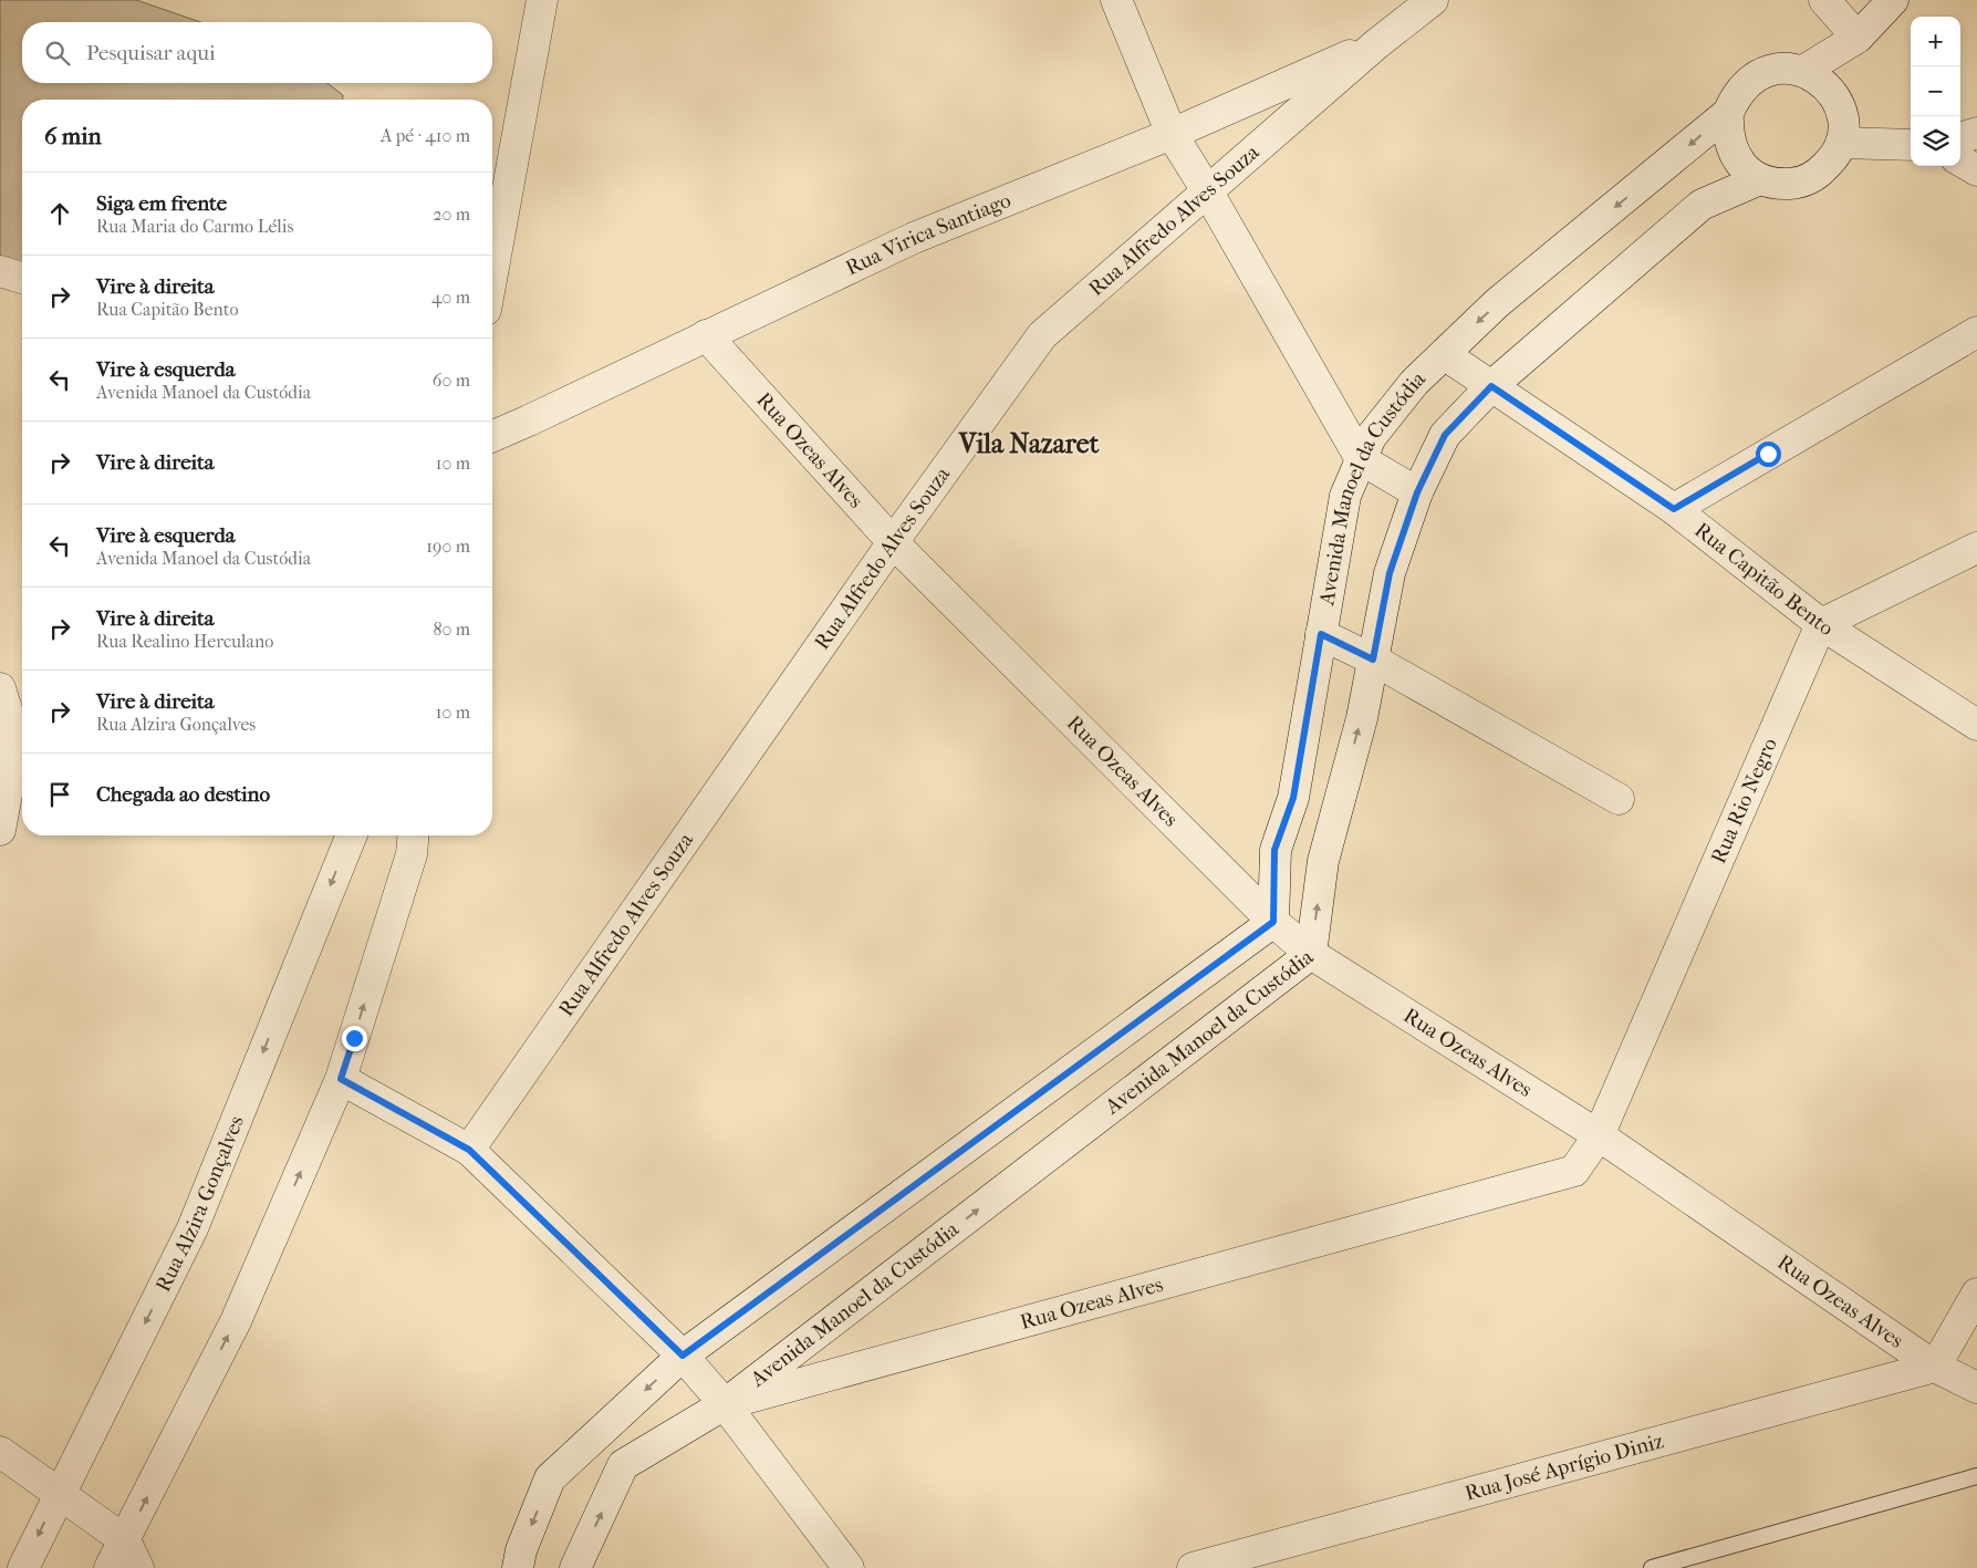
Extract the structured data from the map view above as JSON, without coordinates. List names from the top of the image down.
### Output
{
  "streets": {
    "street": [
      "Rua Alfredo Alves Souza",
      "Rua Virica Santiago",
      "Rua Ozeas Alves",
      "Avenida Manoel da Custódia",
      "Rua Capitão Bento",
      "Rua Rio Negro",
      "Rua Alzira Gonçalves",
      "Rua José Aprígio Diniz"
    ]
  },
  "crossings": [
    ["Rua Alfredo Alves Souza", "Rua Virica Santiago"],
    ["Rua Alfredo Alves Souza", "Rua Ozeas Alves"],
    ["Rua Virica Santiago", "Rua Ozeas Alves"],
    ["Rua Ozeas Alves", "Avenida Manoel da Custódia"],
    ["Rua Ozeas Alves", "Rua Rio Negro"],
    ["Rua Ozeas Alves", "Rua José Aprígio Diniz"],
    ["Avenida Manoel da Custódia", "Rua Capitão Bento"],
    ["Rua Capitão Bento", "Rua Rio Negro"]
  ],
  "districts": ["Vila Nazaret"],
  "page": {
    "map_buttons": ["+", "−"],
    "search": "Pesquisar aqui",
    "heading": ["6 min", "A pé · 410 m"],
    "list": [
      ["Siga em frente", "Rua Maria do Carmo Lélis", "20 m"],
      ["Vire à direita", "Rua Capitão Bento", "40 m"],
      ["Vire à esquerda", "Avenida Manoel da Custódia", "60 m"],
      ["Vire à direita", "10 m"],
      ["Vire à esquerda", "Avenida Manoel da Custódia", "190 m"],
      ["Vire à direita", "Rua Realino Herculano", "80 m"],
      ["Vire à direita", "Rua Alzira Gonçalves", "10 m"],
      "Chegada ao destino"
    ]
  }
}
